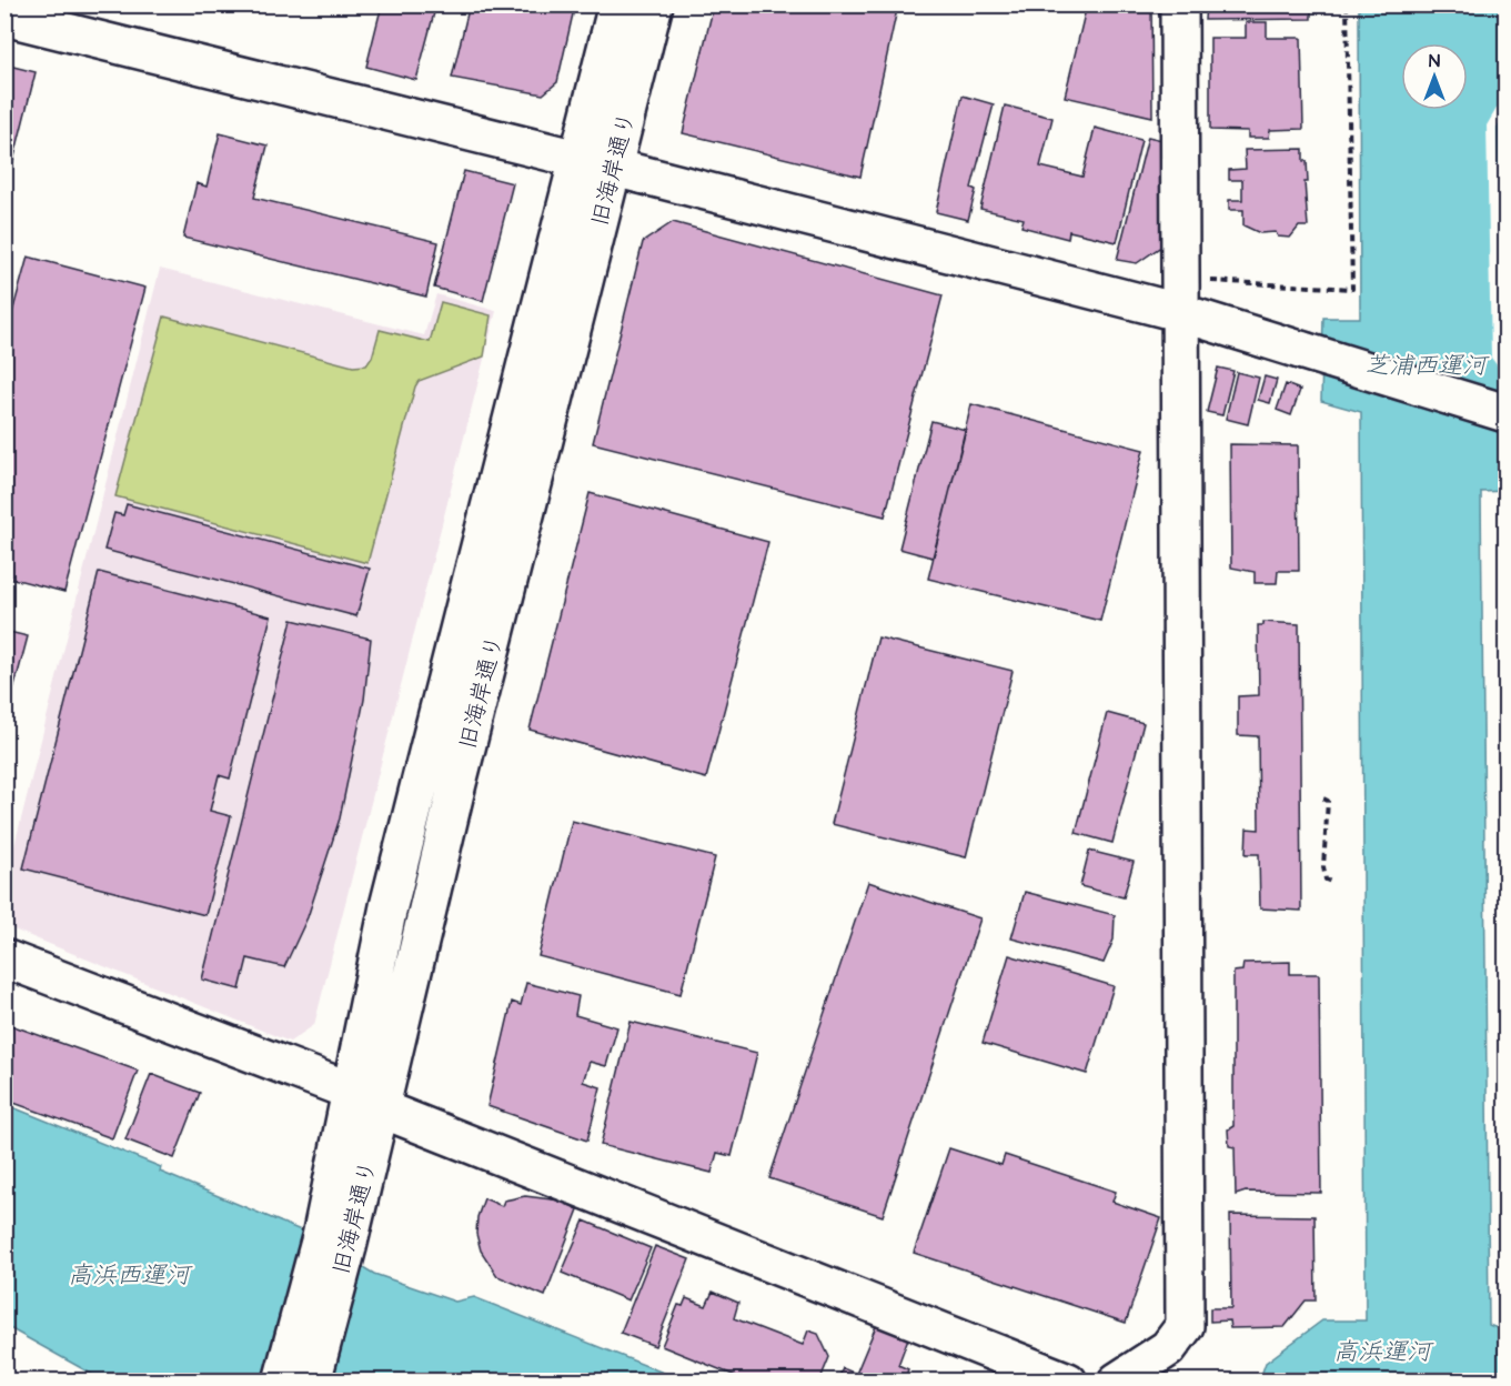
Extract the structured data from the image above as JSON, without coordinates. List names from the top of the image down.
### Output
{
  "streets": {
    "street": ["旧海岸通り"]
  },
  "water": ["芝浦西運河", "高浜西運河", "高浜運河"],
  "north": "top"
}
